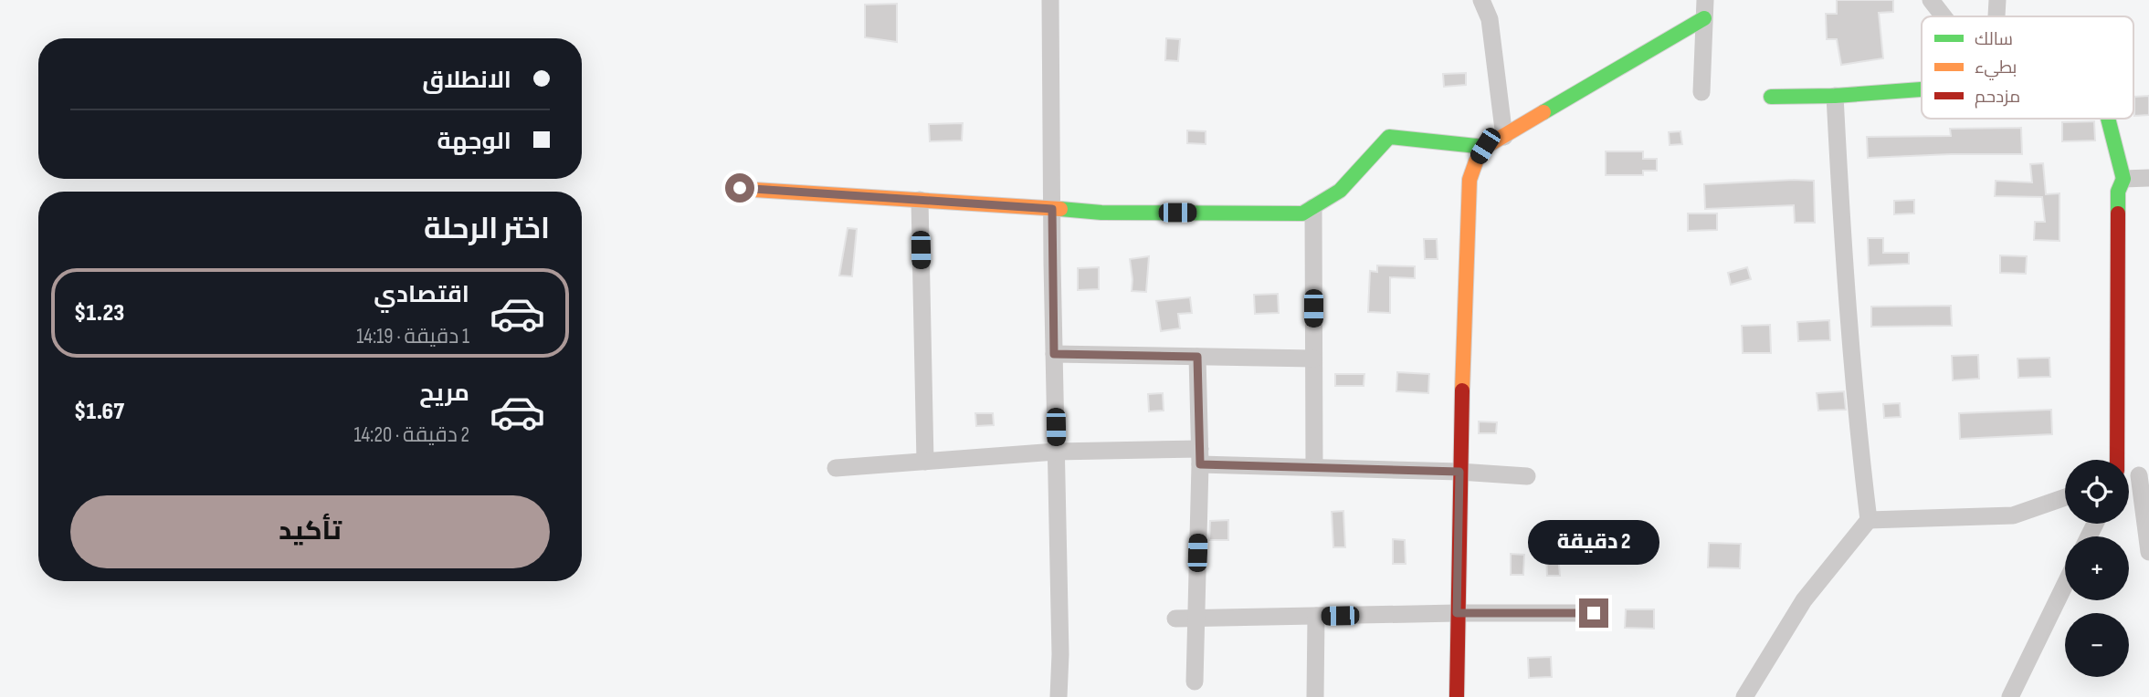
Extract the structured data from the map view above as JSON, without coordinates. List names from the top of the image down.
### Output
{
  "legend": ["سالك", "بطيء", "مزدحم"],
  "page": {
    "banner": ["الانطلاق", "الوجهة"],
    "heading": "اختر الرحلة",
    "list": [
      {
        "name": "اقتصادي",
        "note": "1 دقيقة · 14:19",
        "value": "$1.23"
      },
      {
        "name": "مريح",
        "note": "2 دقيقة · 14:20",
        "value": "$1.67"
      }
    ],
    "map_buttons": ["+", "−"],
    "buttons": "تأكيد",
    "bubble": "2 دقيقة"
  }
}
